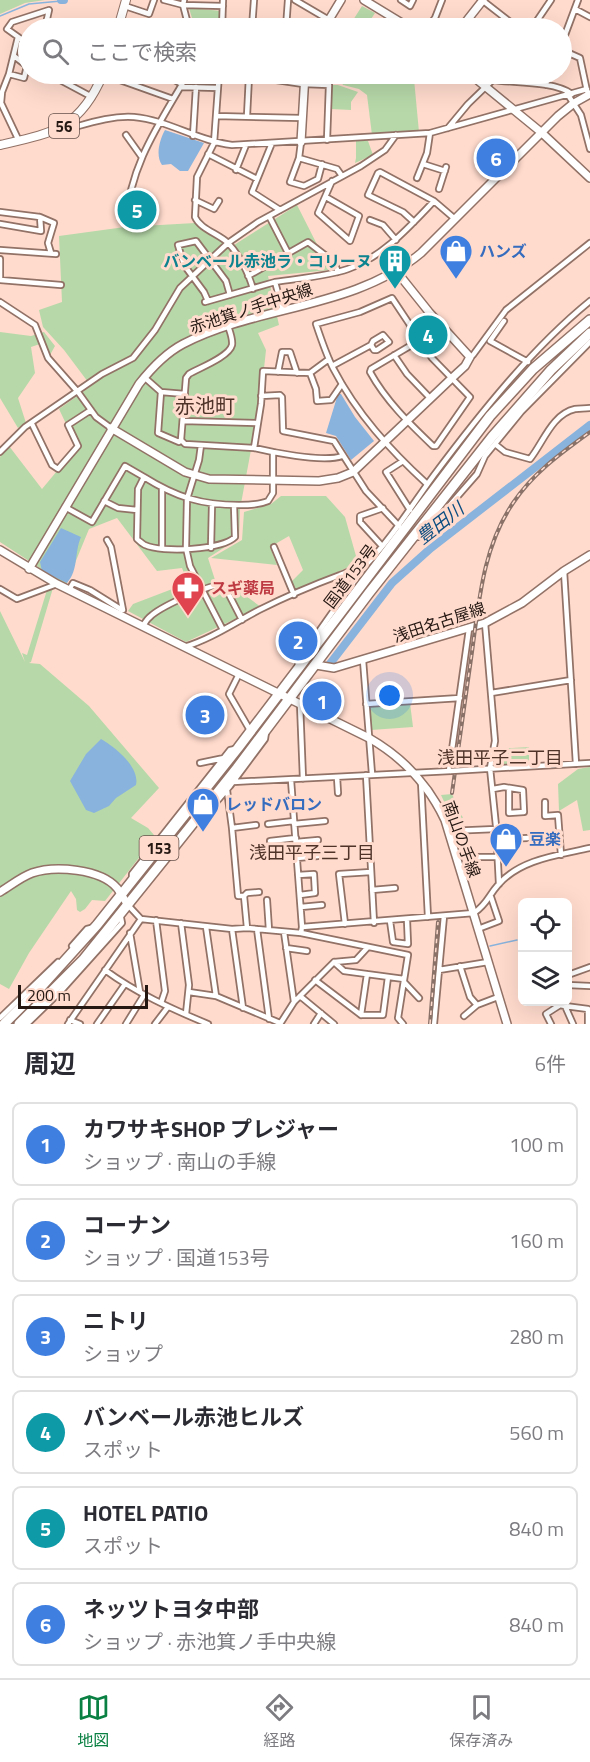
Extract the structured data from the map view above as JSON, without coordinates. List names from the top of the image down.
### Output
{
  "streets": {
    "highway": ["国道153号", "153"],
    "main road": ["56"],
    "street": ["赤池箕ノ手中央線", "浅田名古屋線", "南山の手線"]
  },
  "crossings": [
    ["赤池箕ノ手中央線", "南山の手線"],
    ["国道153号", "浅田名古屋線"],
    ["国道153号", "南山の手線"],
    ["国道153号", "153"]
  ],
  "districts": ["赤池町", "浅田平子二丁目", "浅田平子三丁目"],
  "water": ["豊田川"],
  "places": {
    "shop": ["ハンズ", "レッドバロン", "豆楽"],
    "building": ["バンベール赤池ラ・コリーヌ"],
    "pharmacy": ["スギ薬局"]
  },
  "scale_bar": "200 m",
  "page": {
    "search": "ここで検索",
    "pins": [
      "6",
      "5",
      "4",
      "2",
      "1",
      "3"
    ],
    "scale": "200 m",
    "heading": ["周辺", "6件"],
    "list": [
      {
        "mark": "1",
        "name": "カワサキSHOP プレジャー",
        "note": "ショップ · 南山の手線",
        "value": "100 m"
      },
      {
        "mark": "2",
        "name": "コーナン",
        "note": "ショップ · 国道153号",
        "value": "160 m"
      },
      {
        "mark": "3",
        "name": "ニトリ",
        "note": "ショップ",
        "value": "280 m"
      },
      {
        "mark": "4",
        "name": "バンベール赤池ヒルズ",
        "note": "スポット",
        "value": "560 m"
      },
      {
        "mark": "5",
        "name": "HOTEL PATIO",
        "note": "スポット",
        "value": "840 m"
      },
      {
        "mark": "6",
        "name": "ネッツトヨタ中部",
        "note": "ショップ · 赤池箕ノ手中央線",
        "value": "840 m"
      }
    ],
    "nav": ["地図", "経路", "保存済み"]
  }
}
